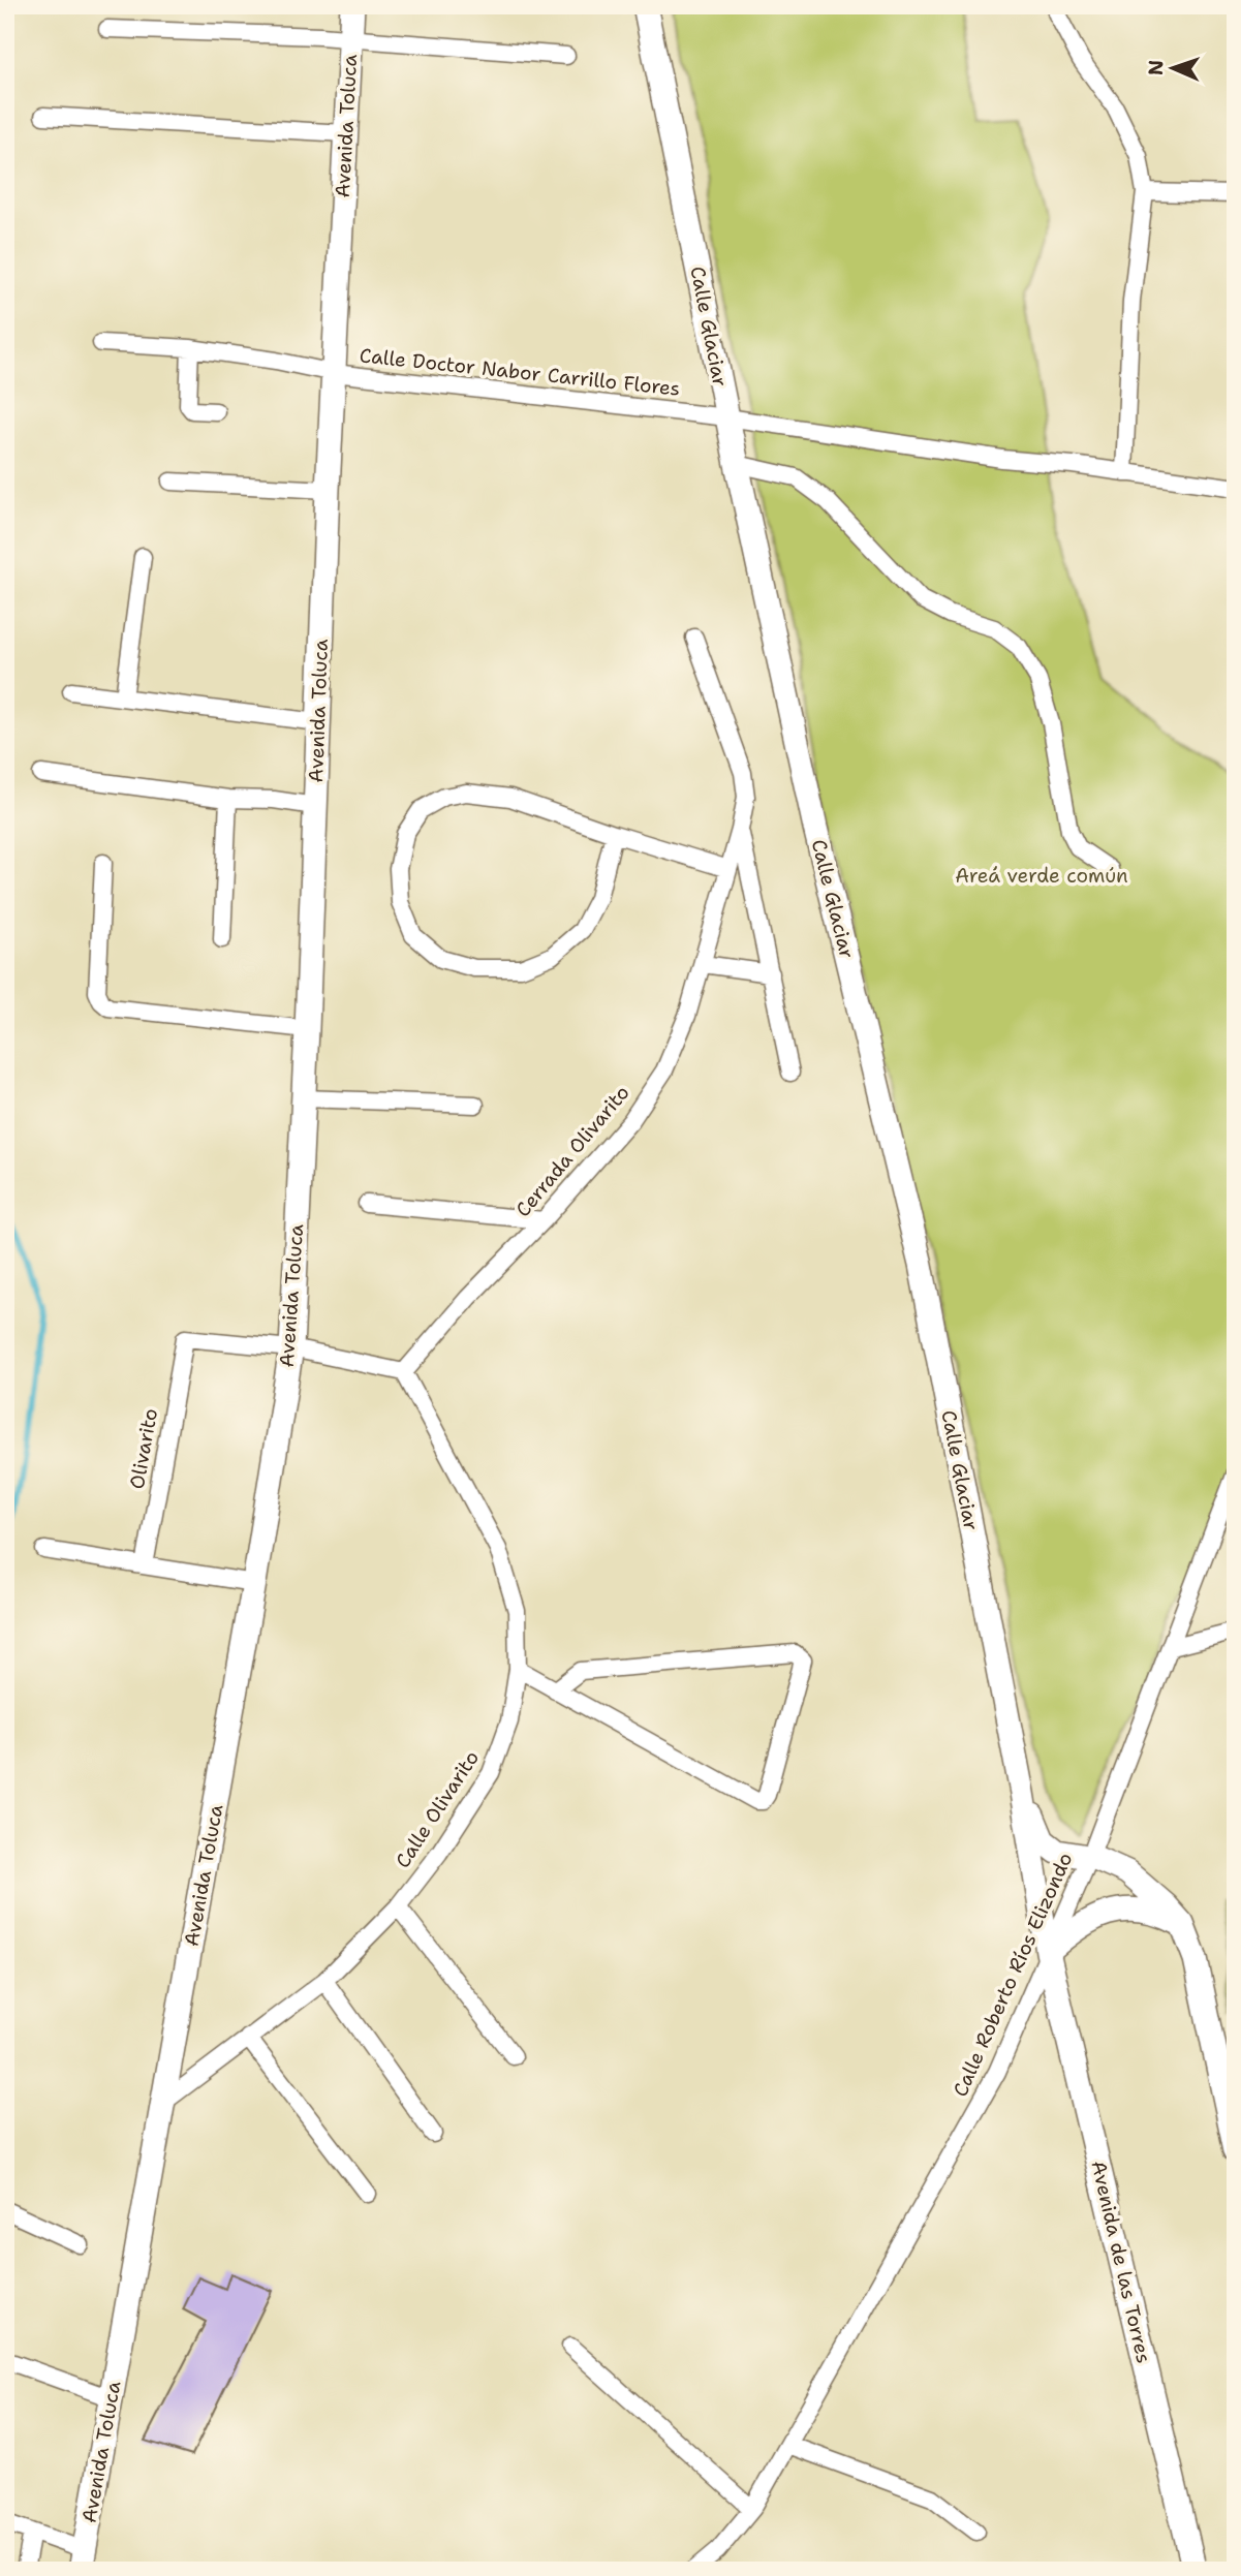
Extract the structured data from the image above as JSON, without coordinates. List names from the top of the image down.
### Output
{
  "streets": {
    "street": [
      "Avenida Toluca",
      "Calle Glaciar",
      "Calle Doctor Nabor Carrillo Flores",
      "Cerrada Olivarito",
      "Olivarito",
      "Calle Olivarito",
      "Calle Roberto Ríos Elizondo",
      "Avenida de las Torres"
    ]
  },
  "crossings": [
    ["Avenida Toluca", "Calle Doctor Nabor Carrillo Flores"],
    ["Avenida Toluca", "Olivarito"],
    ["Avenida Toluca", "Calle Olivarito"],
    ["Calle Glaciar", "Calle Doctor Nabor Carrillo Flores"],
    ["Calle Glaciar", "Calle Roberto Ríos Elizondo"],
    ["Calle Glaciar", "Avenida de las Torres"],
    ["Cerrada Olivarito", "Calle Olivarito"],
    ["Calle Roberto Ríos Elizondo", "Avenida de las Torres"]
  ],
  "parks": ["Areá verde común"],
  "north": "left"
}
